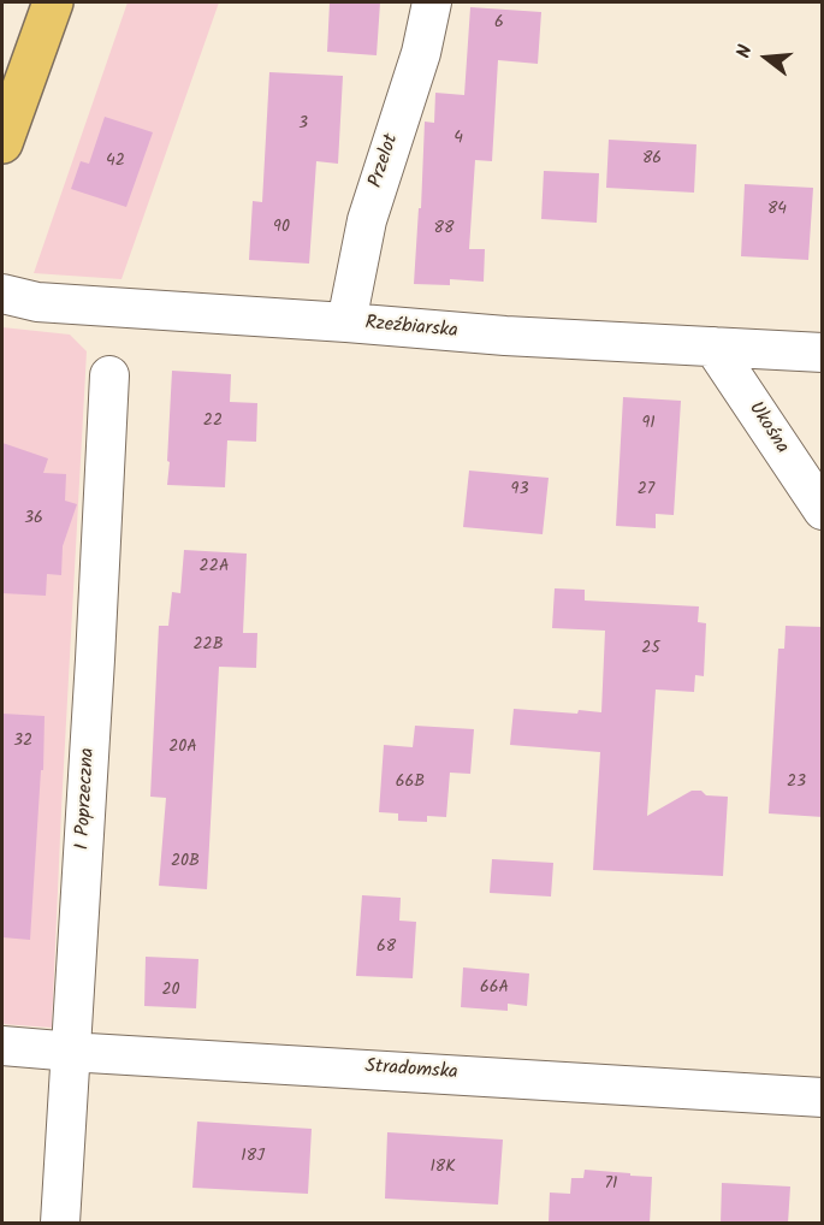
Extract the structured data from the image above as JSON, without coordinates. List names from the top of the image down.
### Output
{
  "streets": {
    "street": [
      "Przelot",
      "Rzeźbiarska",
      "Ukośna",
      "I Poprzeczna",
      "Stradomska"
    ]
  },
  "crossings": [
    ["Przelot", "Rzeźbiarska"],
    ["Rzeźbiarska", "Ukośna"],
    ["I Poprzeczna", "Stradomska"]
  ],
  "house_numbers": [
    "6",
    "3",
    "4",
    "86",
    "42",
    "84",
    "90",
    "88",
    "22",
    "91",
    "93",
    "27",
    "36",
    "22A",
    "22B",
    "25",
    "32",
    "20A",
    "66B",
    "23",
    "20B",
    "68",
    "66A",
    "20",
    "18J",
    "18K",
    "71"
  ],
  "north": "left"
}
